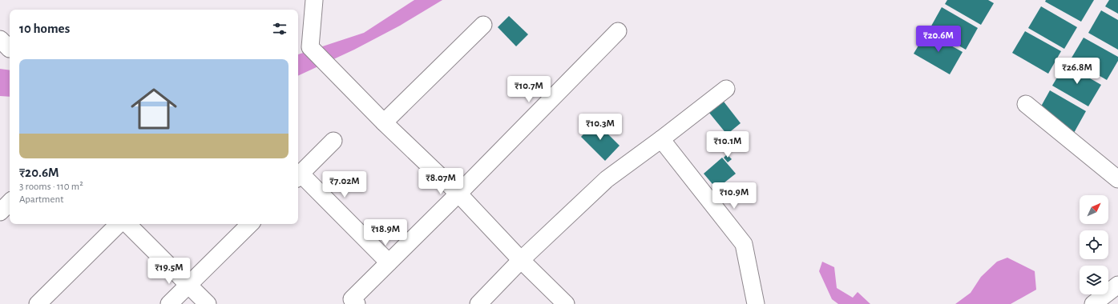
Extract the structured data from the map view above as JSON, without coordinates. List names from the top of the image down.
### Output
{
  "north": "top right",
  "page": {
    "heading": "10 homes",
    "price": [
      "₹20.6M",
      "₹26.8M",
      "₹10.7M",
      "₹10.3M",
      "₹10.1M",
      "₹8.07M",
      "₹7.02M",
      "₹10.9M",
      "₹18.9M",
      "₹19.5M"
    ],
    "list": [
      {
        "name": "₹20.6M",
        "note": "3 rooms · 110 m² · Apartment"
      }
    ]
  }
}
